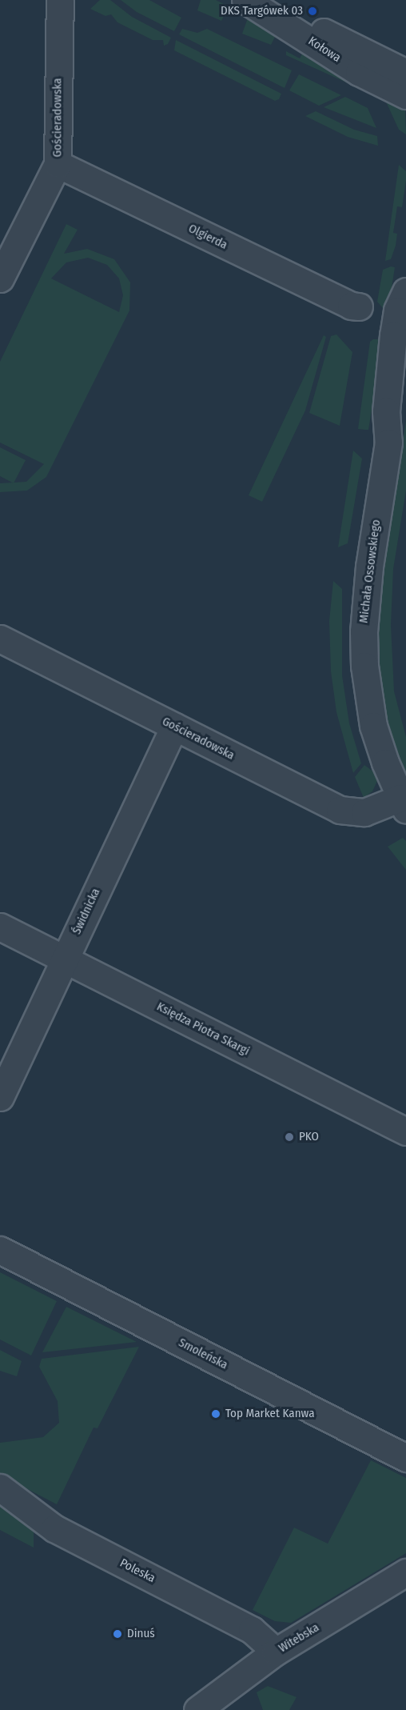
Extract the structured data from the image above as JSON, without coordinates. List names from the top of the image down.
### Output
{
  "streets": {
    "street": [
      "Kołowa",
      "Gościeradowska",
      "Olgierda",
      "Michała Ossowskiego",
      "Świdnicka",
      "Księdza Piotra Skargi",
      "Smoleńska",
      "Poleska",
      "Witebska"
    ]
  },
  "crossings": [
    ["Gościeradowska", "Olgierda"],
    ["Gościeradowska", "Michała Ossowskiego"],
    ["Gościeradowska", "Świdnicka"],
    ["Świdnicka", "Księdza Piotra Skargi"],
    ["Poleska", "Witebska"]
  ],
  "places": [
    "DKS Targówek 03",
    "PKO",
    "Top Market Kanwa",
    "Dinuś"
  ]
}
